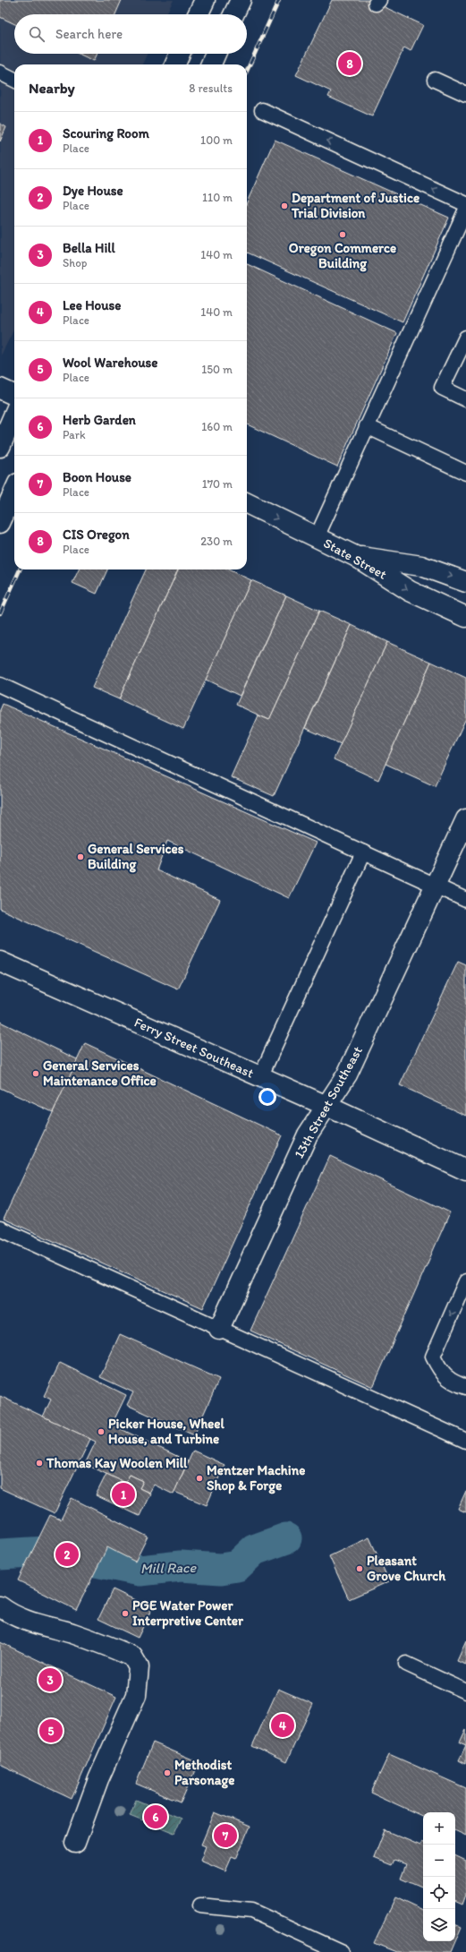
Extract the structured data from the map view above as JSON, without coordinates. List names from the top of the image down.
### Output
{
  "streets": {
    "street": ["State Street", "Ferry Street Southeast", "13th Street Southeast"]
  },
  "crossings": [
    ["Ferry Street Southeast", "13th Street Southeast"]
  ],
  "water": ["Mill Race"],
  "places": [
    "Department of Justice Trial Division",
    "Oregon Commerce Building",
    "General Services Building",
    "General Services Maintenance Office",
    "Picker House, Wheel House, and Turbine",
    "Thomas Kay Woolen Mill",
    "Mentzer Machine Shop & Forge",
    "Pleasant Grove Church",
    "PGE Water Power Interpretive Center",
    "Methodist Parsonage"
  ],
  "page": {
    "search": "Search here",
    "pins": [
      "8",
      "1",
      "2",
      "3",
      "4",
      "5",
      "6",
      "7"
    ],
    "heading": ["Nearby", "8 results"],
    "list": [
      {
        "mark": "1",
        "name": "Scouring Room",
        "note": "Place",
        "value": "100 m"
      },
      {
        "mark": "2",
        "name": "Dye House",
        "note": "Place",
        "value": "110 m"
      },
      {
        "mark": "3",
        "name": "Bella Hill",
        "note": "Shop",
        "value": "140 m"
      },
      {
        "mark": "4",
        "name": "Lee House",
        "note": "Place",
        "value": "140 m"
      },
      {
        "mark": "5",
        "name": "Wool Warehouse",
        "note": "Place",
        "value": "150 m"
      },
      {
        "mark": "6",
        "name": "Herb Garden",
        "note": "Park",
        "value": "160 m"
      },
      {
        "mark": "7",
        "name": "Boon House",
        "note": "Place",
        "value": "170 m"
      },
      {
        "mark": "8",
        "name": "CIS Oregon",
        "note": "Place",
        "value": "230 m"
      }
    ],
    "map_buttons": ["+", "−"]
  }
}
